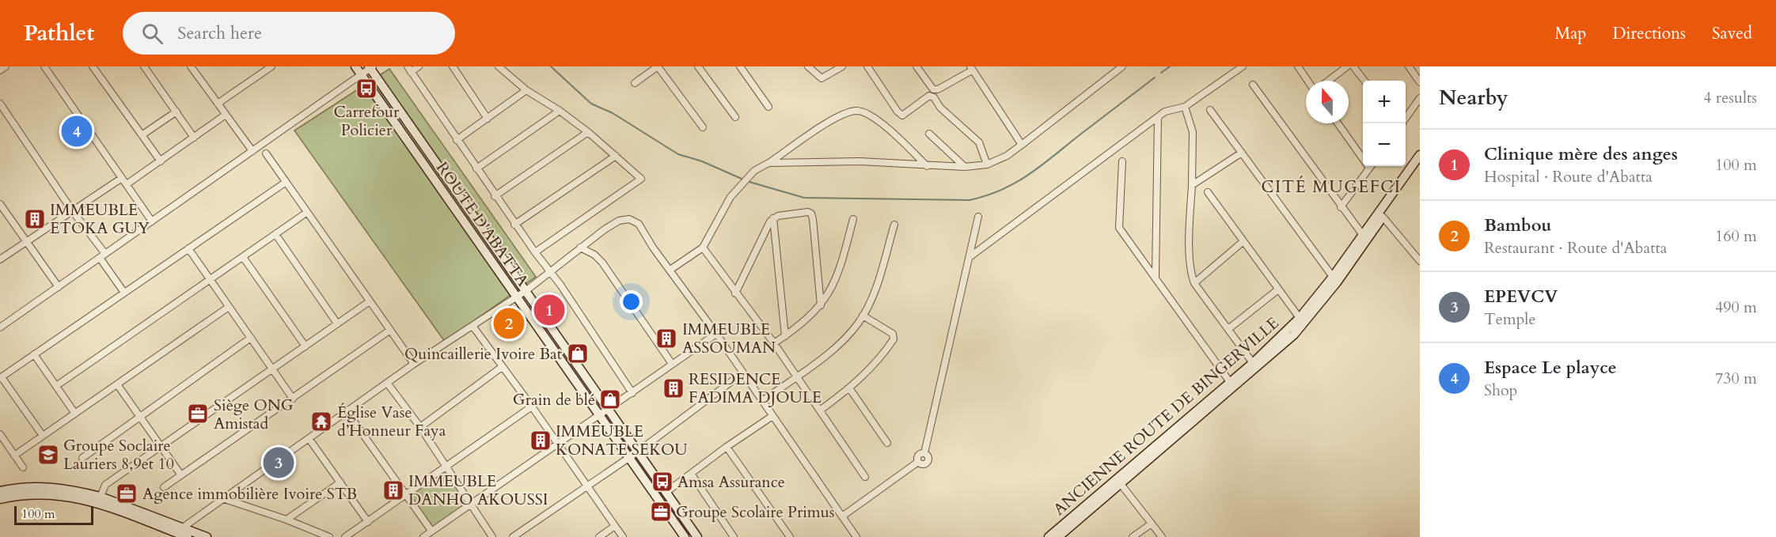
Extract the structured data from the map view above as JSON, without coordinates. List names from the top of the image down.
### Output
{
  "streets": {
    "street": ["ROUTE D'ABATTA", "ANCIENNE ROUTE DE BINGERVILLE"]
  },
  "districts": ["CITÉ MUGEFCI"],
  "places": {
    "bus stop": ["Carrefour Policier", "Amsa Assurance"],
    "building": [
      "IMMEUBLE ETOKA GUY",
      "IMMEUBLE ASSOUMAN",
      "RESIDENCE FADIMA DJOULE",
      "IMMEUBLE KONATE SEKOU",
      "IMMEUBLE DANHO AKOUSSI"
    ],
    "shop": ["Quincaillerie Ivoire Bat", "Grain de blé"],
    "office": ["Siège ONG Amistad", "Agence immobilière Ivoire STB", "Groupe Scolaire Primus"],
    "temple": ["Église Vase d’Honneur Faya"],
    "school or university": ["Groupe Soclaire Lauriers 8,9et 10"]
  },
  "scale_bar": "100 m",
  "north": "top",
  "page": {
    "header": "Pathlet",
    "search": "Search here",
    "nav": ["Map", "Directions", "Saved"],
    "heading": ["Nearby", "4 results"],
    "map_buttons": ["+", "−"],
    "pins": [
      "4",
      "1",
      "2",
      "3"
    ],
    "list": [
      {
        "mark": "1",
        "name": "Clinique mère des anges",
        "note": "Hospital · Route d'Abatta",
        "value": "100 m"
      },
      {
        "mark": "2",
        "name": "Bambou",
        "note": "Restaurant · Route d'Abatta",
        "value": "160 m"
      },
      {
        "mark": "3",
        "name": "EPEVCV",
        "note": "Temple",
        "value": "490 m"
      },
      {
        "mark": "4",
        "name": "Espace Le playce",
        "note": "Shop",
        "value": "730 m"
      }
    ],
    "scale": "100 m"
  }
}
